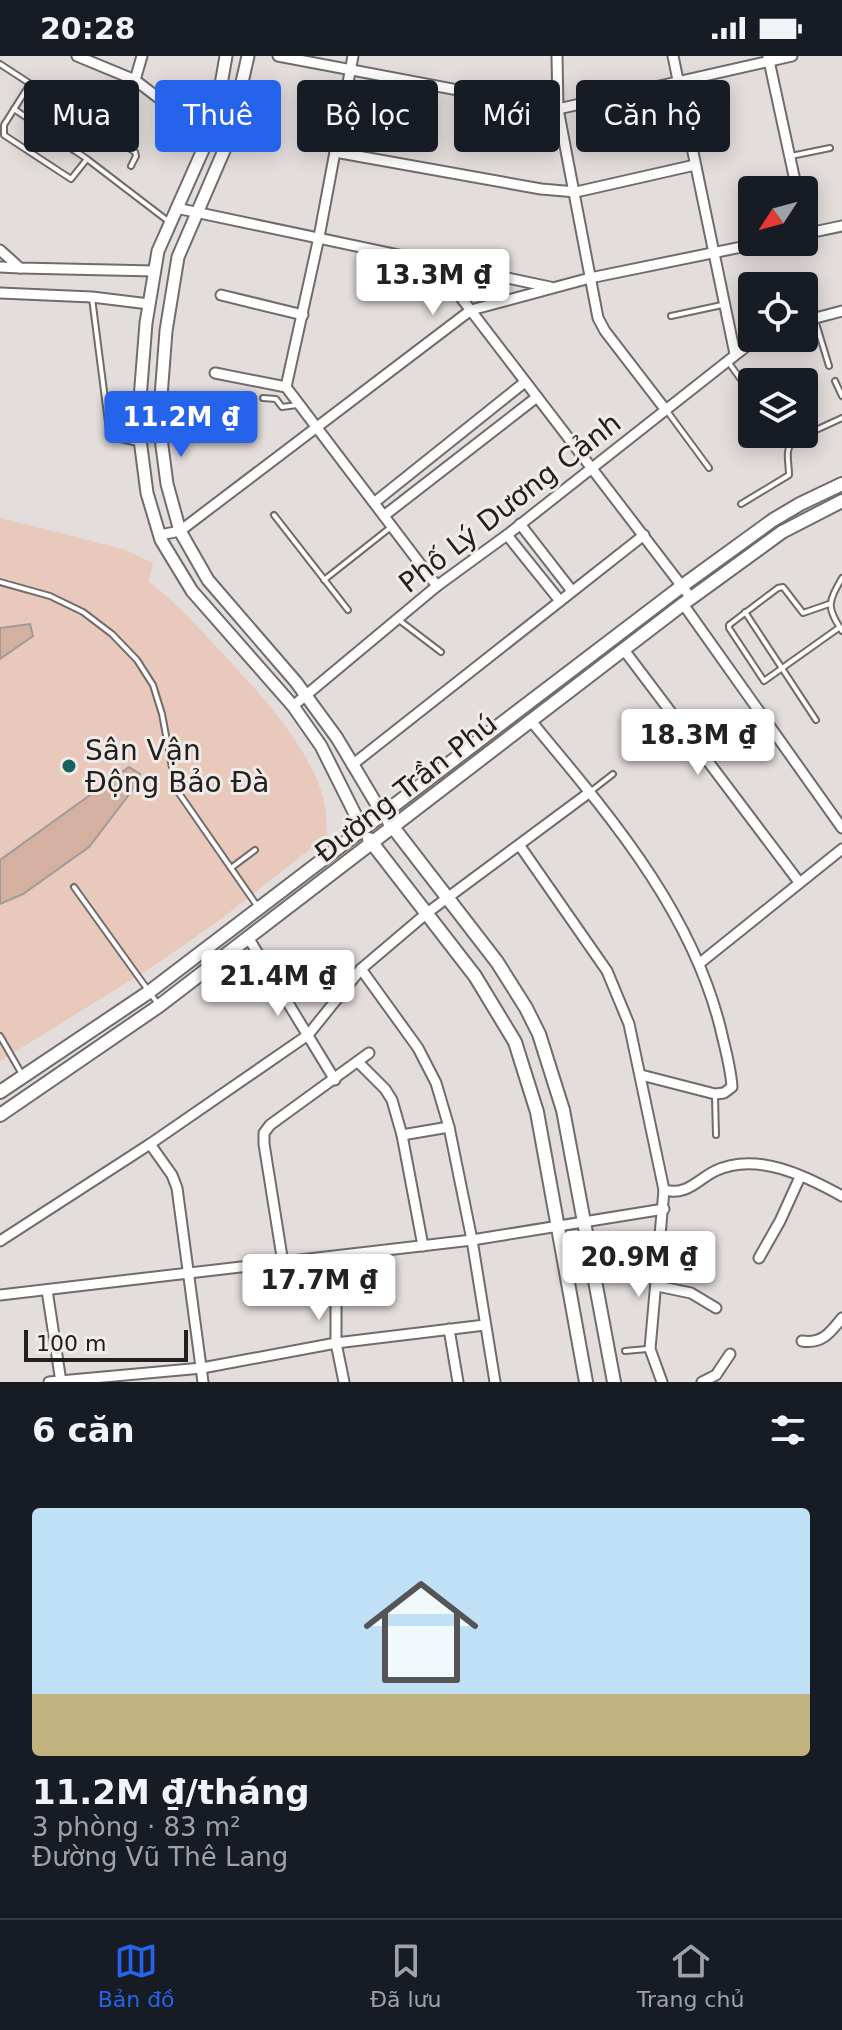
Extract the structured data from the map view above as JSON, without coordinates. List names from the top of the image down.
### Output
{
  "streets": {
    "main road": ["Đường Trần Phú"],
    "street": ["Phố Lý Dương Cảnh"]
  },
  "places": ["Sân Vận Động Bảo Đà"],
  "scale_bar": "100 m",
  "north": "bottom left",
  "page": {
    "status": "20:28",
    "chip": [
      "Mua",
      "Thuê",
      "Bộ lọc",
      "Mới",
      "Căn hộ"
    ],
    "price": [
      "13.3M ₫",
      "11.2M ₫",
      "18.3M ₫",
      "21.4M ₫",
      "20.9M ₫",
      "17.7M ₫"
    ],
    "scale": "100 m",
    "heading": "6 căn",
    "list": [
      {
        "name": "11.2M ₫/tháng",
        "note": "3 phòng · 83 m² · Đường Vũ Thê Lang"
      }
    ],
    "tabs": ["Bản đồ", "Đã lưu", "Trang chủ"]
  }
}
